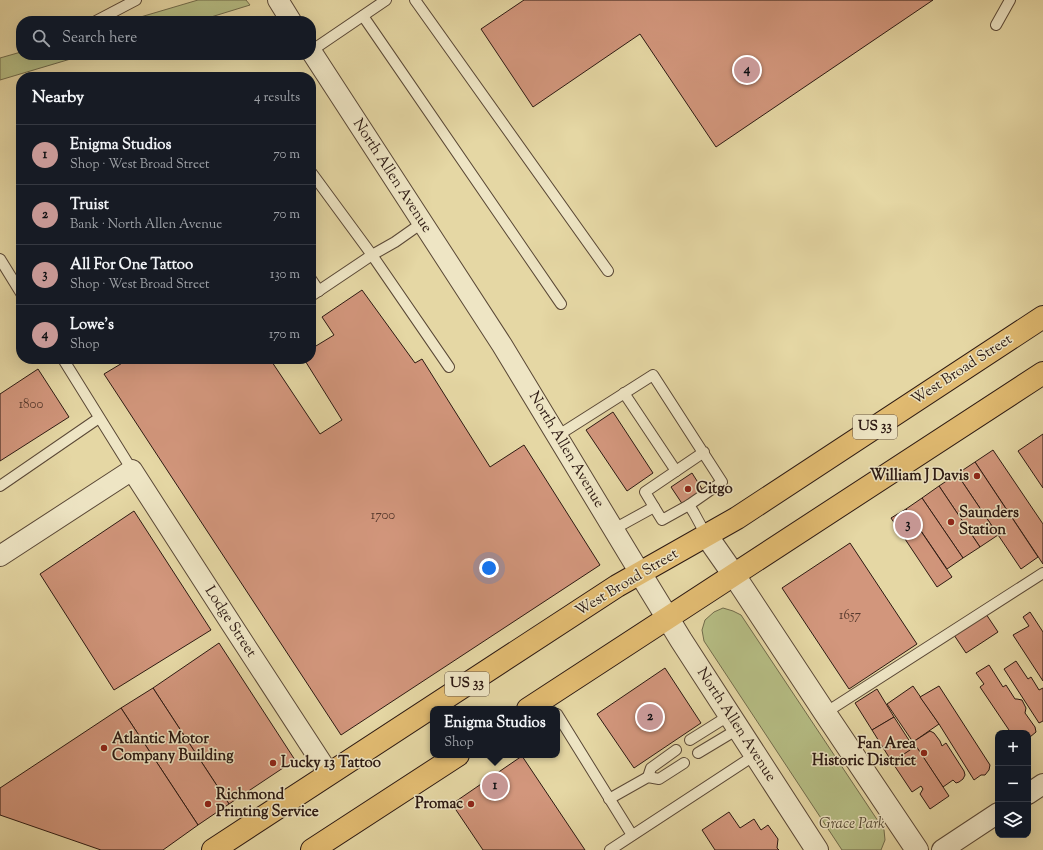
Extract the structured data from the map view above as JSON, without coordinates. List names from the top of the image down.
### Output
{
  "streets": {
    "main road": ["West Broad Street", "US 33"],
    "street": ["North Allen Avenue", "Lodge Street"]
  },
  "crossings": [
    ["North Allen Avenue", "West Broad Street"],
    ["West Broad Street", "Lodge Street"]
  ],
  "parks": ["Grace Park"],
  "places": [
    "William J Davis",
    "Citgo",
    "Saunders Station",
    "Atlantic Motor Company Building",
    "Fan Area Historic District",
    "Lucky 13 Tattoo",
    "Richmond Printing Service",
    "Promac"
  ],
  "house_numbers": ["1800", "1700", "1657"],
  "page": {
    "search": "Search here",
    "pins": [
      "4",
      "3",
      "2",
      "1"
    ],
    "heading": ["Nearby", "4 results"],
    "list": [
      {
        "mark": "1",
        "name": "Enigma Studios",
        "note": "Shop · West Broad Street",
        "value": "70 m"
      },
      {
        "mark": "2",
        "name": "Truist",
        "note": "Bank · North Allen Avenue",
        "value": "70 m"
      },
      {
        "mark": "3",
        "name": "All For One Tattoo",
        "note": "Shop · West Broad Street",
        "value": "130 m"
      },
      {
        "mark": "4",
        "name": "Lowe's",
        "note": "Shop",
        "value": "170 m"
      }
    ],
    "popup": ["Enigma Studios", "Shop"],
    "map_buttons": ["+", "−"]
  }
}
